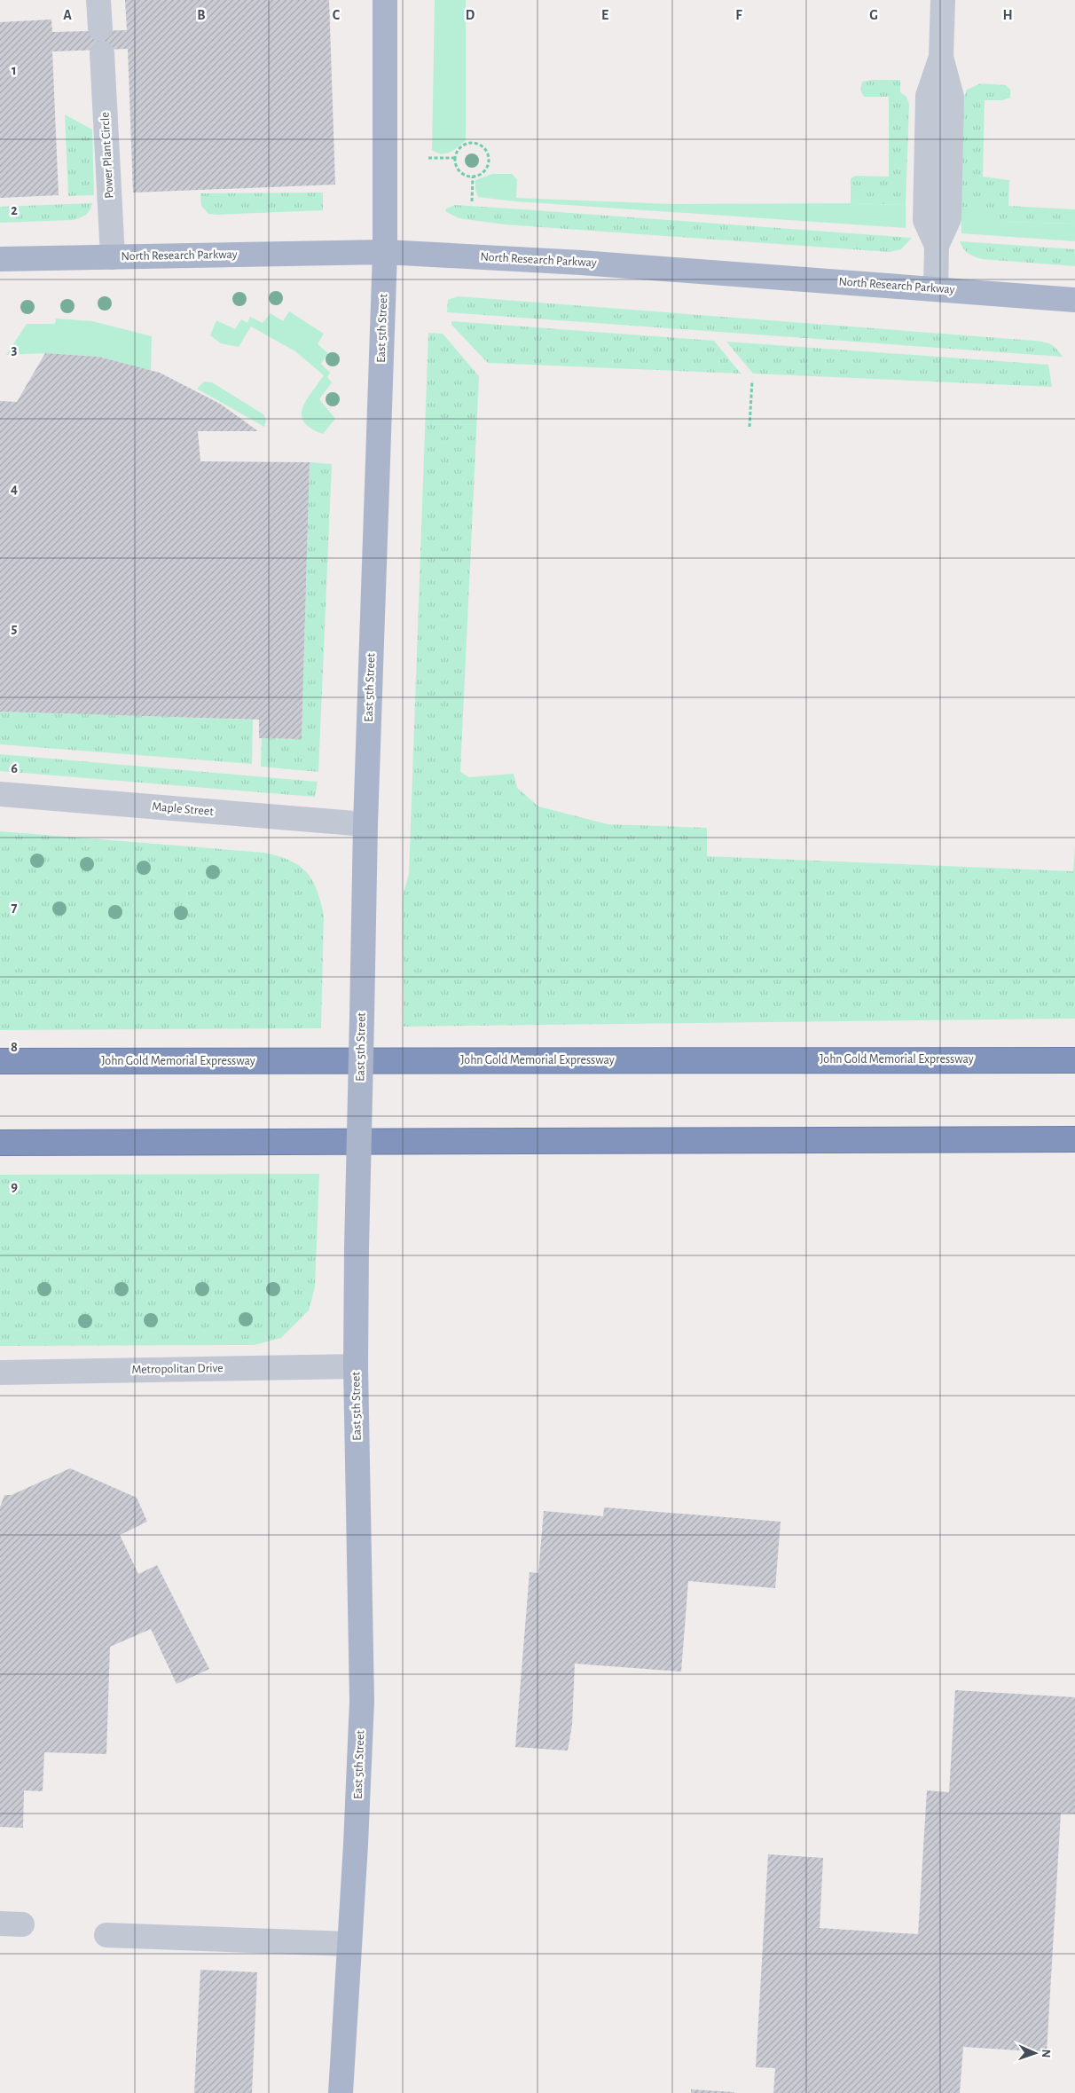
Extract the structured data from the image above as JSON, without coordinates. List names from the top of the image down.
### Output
{
  "streets": {
    "highway": ["John Gold Memorial Expressway"],
    "main road": ["North Research Parkway", "East 5th Street"],
    "street": ["Power Plant Circle", "Maple Street", "Metropolitan Drive"]
  },
  "crossings": [
    ["Power Plant Circle", "North Research Parkway"],
    ["North Research Parkway", "East 5th Street"],
    ["East 5th Street", "Maple Street"],
    ["East 5th Street", "Metropolitan Drive"]
  ],
  "north": "right",
  "grid": {
    "columns": [
      "A",
      "B",
      "C",
      "D",
      "E",
      "F",
      "G",
      "H"
    ],
    "rows": [
      "1",
      "2",
      "3",
      "4",
      "5",
      "6",
      "7",
      "8",
      "9"
    ]
  }
}
